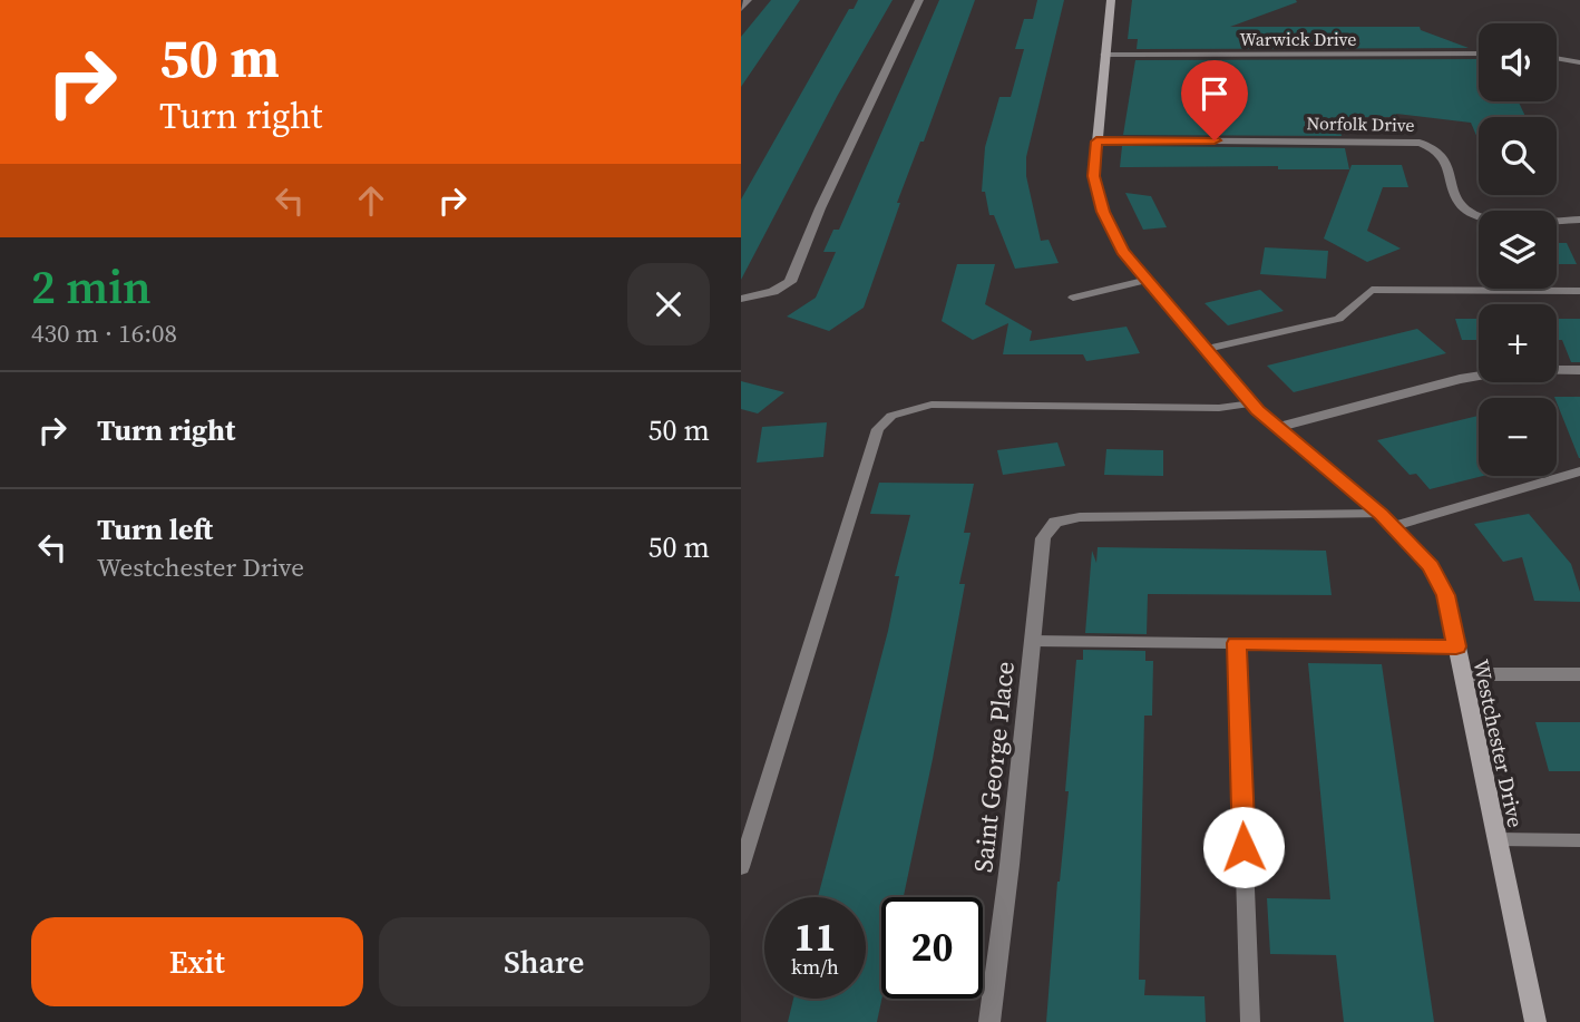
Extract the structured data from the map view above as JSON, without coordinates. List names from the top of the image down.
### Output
{
  "streets": {
    "street": [
      "Warwick Drive",
      "Norfolk Drive",
      "Westchester Drive",
      "Saint George Place"
    ]
  },
  "crossings": [
    ["Warwick Drive", "Westchester Drive"],
    ["Norfolk Drive", "Westchester Drive"],
    ["Westchester Drive", "Saint George Place"]
  ],
  "page": {
    "turn": ["50 m", "Turn right"],
    "map_buttons": ["+", "−"],
    "heading": ["2 min", "430 m · 16:08"],
    "list": [
      {
        "name": "Turn right",
        "value": "50 m"
      },
      {
        "name": "Turn left",
        "note": "Westchester Drive",
        "value": "50 m"
      }
    ],
    "speed": "11 km/h",
    "limit": "20",
    "buttons": ["Exit", "Share"]
  }
}
